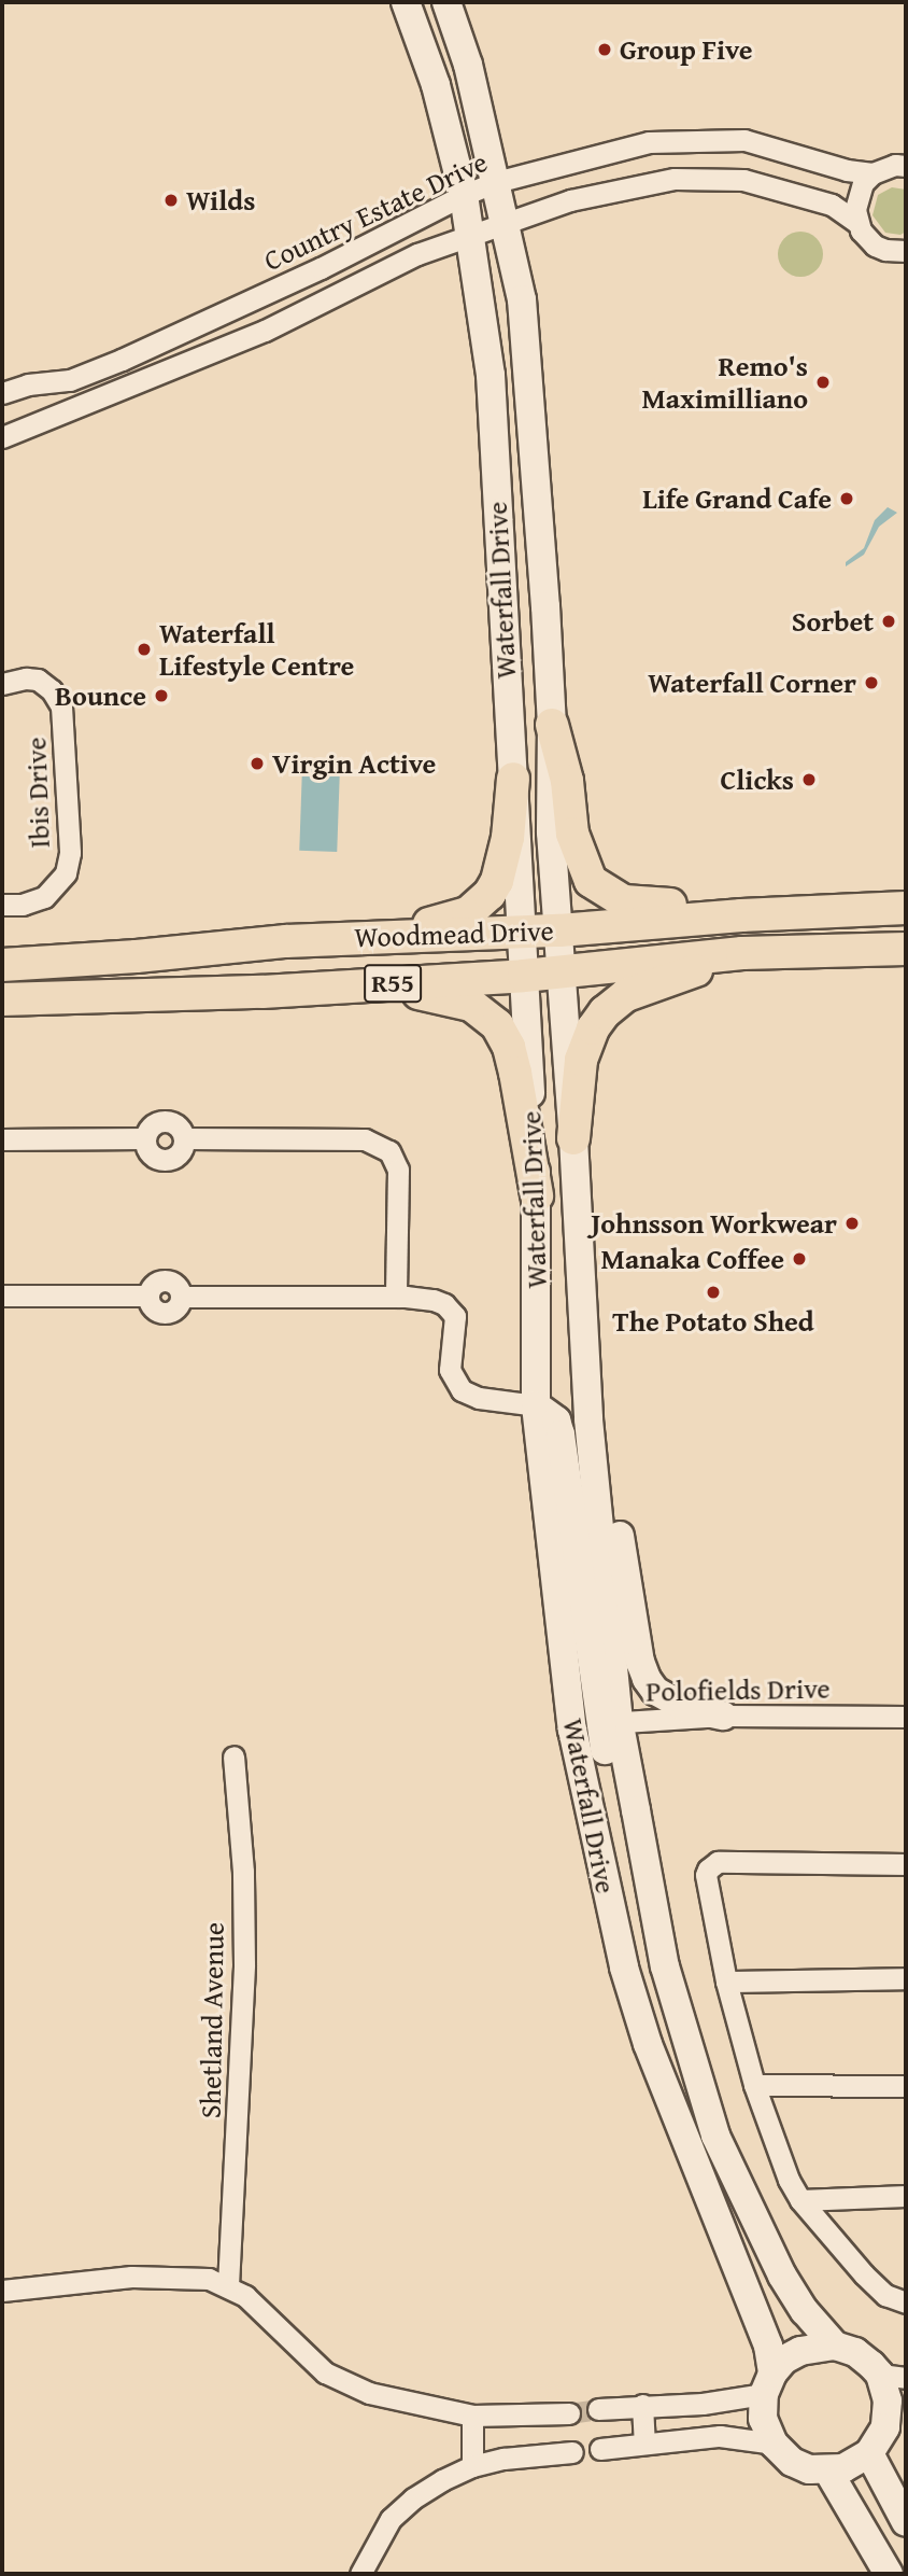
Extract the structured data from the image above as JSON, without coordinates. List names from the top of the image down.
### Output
{
  "streets": {
    "main road": ["Waterfall Drive", "Woodmead Drive", "R55"],
    "street": [
      "Country Estate Drive",
      "Ibis Drive",
      "Polofields Drive",
      "Shetland Avenue"
    ]
  },
  "crossings": [
    ["Country Estate Drive", "Waterfall Drive"],
    ["Waterfall Drive", "Woodmead Drive"],
    ["Waterfall Drive", "Polofields Drive"]
  ],
  "places": [
    "Group Five",
    "Wilds",
    "Remo's Maximilliano",
    "Life Grand Cafe",
    "Sorbet",
    "Waterfall Lifestyle Centre",
    "Waterfall Corner",
    "Bounce",
    "Virgin Active",
    "Clicks",
    "Johnsson Workwear",
    "Manaka Coffee",
    "The Potato Shed"
  ]
}
